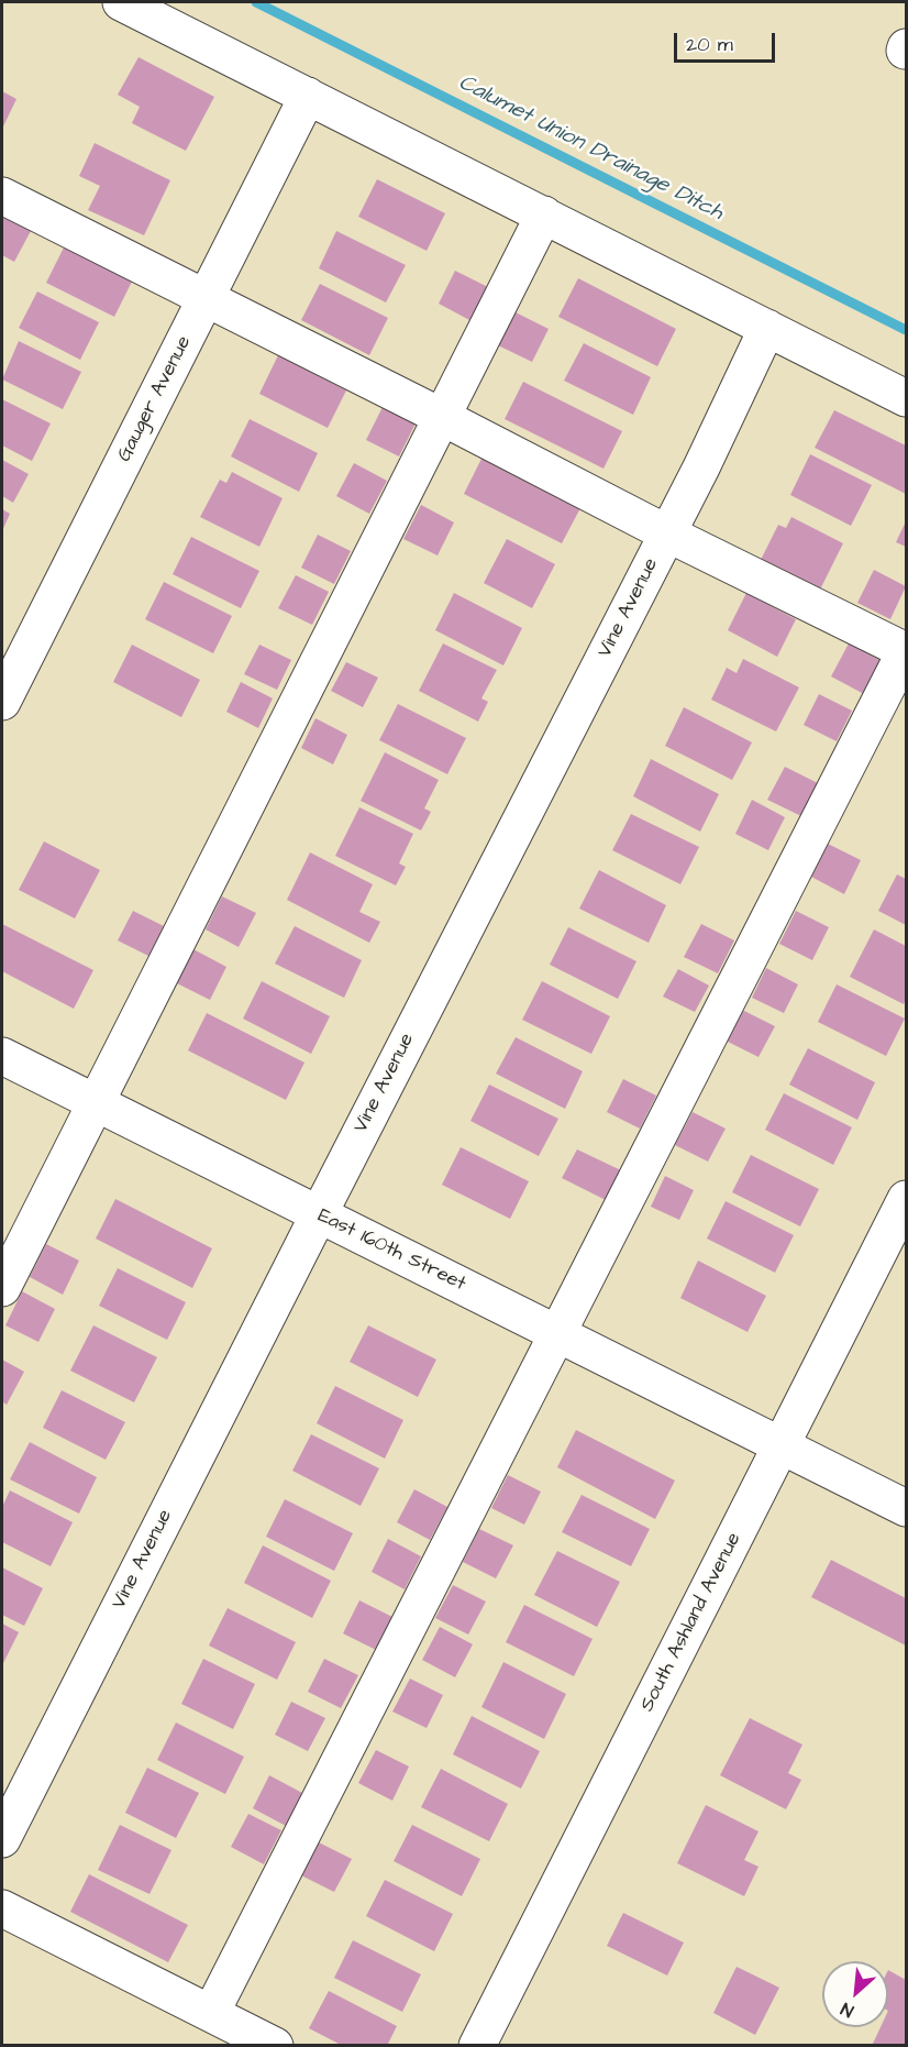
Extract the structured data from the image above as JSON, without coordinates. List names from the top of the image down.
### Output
{
  "streets": {
    "street": [
      "Gauger Avenue",
      "Vine Avenue",
      "East 160th Street",
      "South Ashland Avenue"
    ]
  },
  "crossings": [
    ["Vine Avenue", "East 160th Street"],
    ["East 160th Street", "South Ashland Avenue"]
  ],
  "water": ["Calumet Union Drainage Ditch"],
  "scale_bar": "20 m",
  "north": "bottom left"
}
